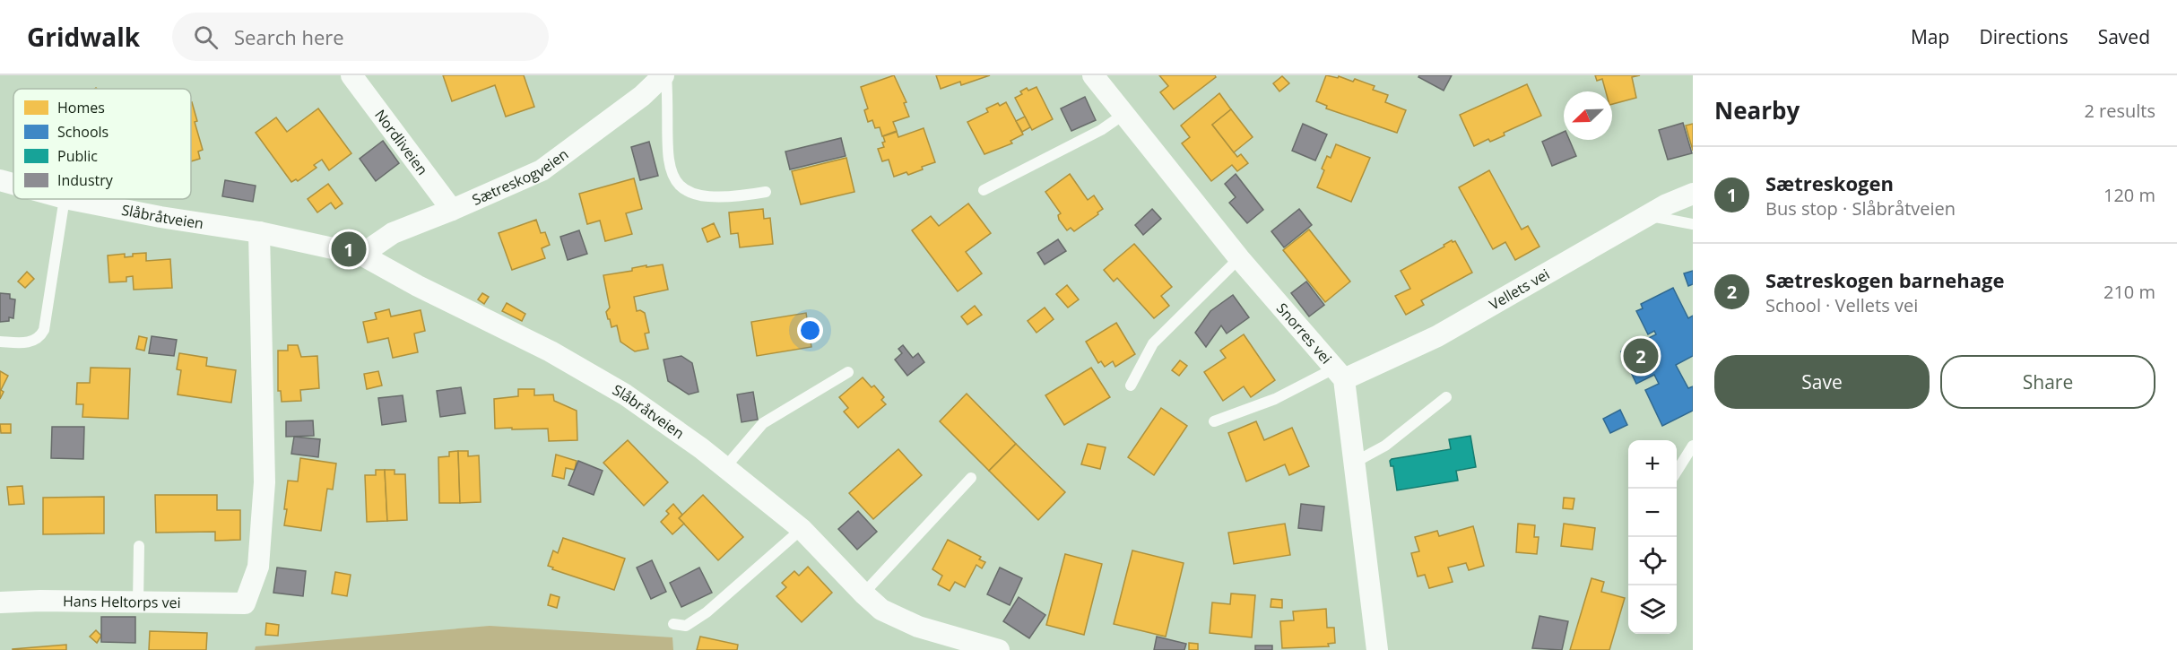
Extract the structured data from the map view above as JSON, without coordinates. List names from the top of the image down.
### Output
{
  "streets": {
    "street": [
      "Nordliveien",
      "Sætreskogveien",
      "Slåbråtveien",
      "Vellets vei",
      "Snorres vei",
      "Hans Heltorps vei"
    ]
  },
  "crossings": [
    ["Nordliveien", "Sætreskogveien"],
    ["Sætreskogveien", "Slåbråtveien"],
    ["Slåbråtveien", "Hans Heltorps vei"],
    ["Vellets vei", "Snorres vei"]
  ],
  "legend": [
    "Homes",
    "Schools",
    "Public",
    "Industry"
  ],
  "north": "bottom left",
  "page": {
    "header": "Gridwalk",
    "search": "Search here",
    "nav": ["Map", "Directions", "Saved"],
    "heading": ["Nearby", "2 results"],
    "list": [
      {
        "mark": "1",
        "name": "Sætreskogen",
        "note": "Bus stop · Slåbråtveien",
        "value": "120 m"
      },
      {
        "mark": "2",
        "name": "Sætreskogen barnehage",
        "note": "School · Vellets vei",
        "value": "210 m"
      }
    ],
    "pins": ["1", "2"],
    "buttons": ["Save", "Share"],
    "map_buttons": ["+", "−"]
  }
}
